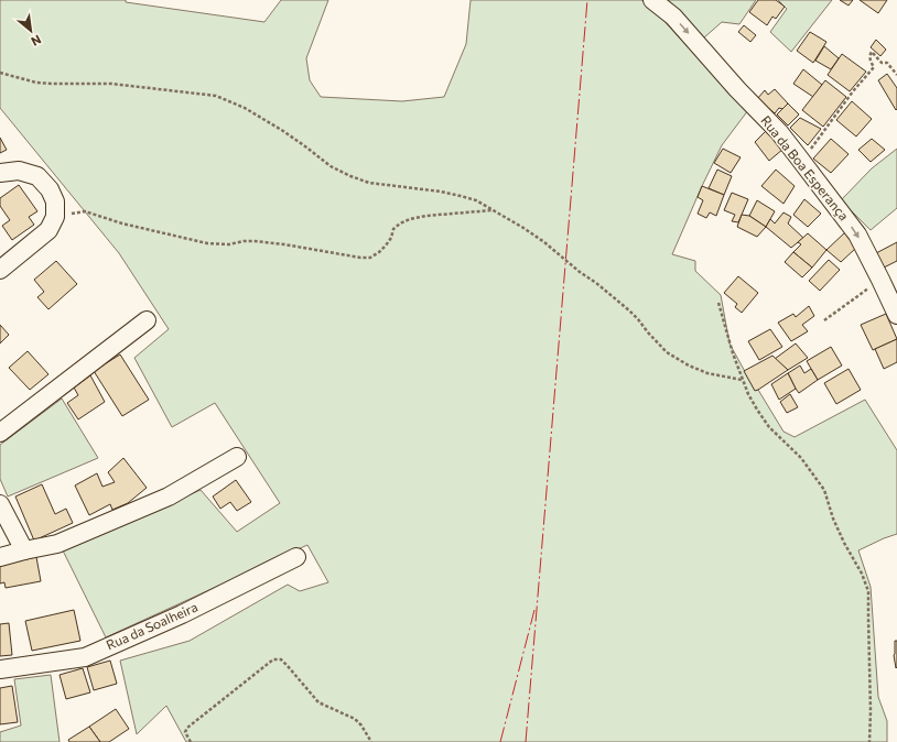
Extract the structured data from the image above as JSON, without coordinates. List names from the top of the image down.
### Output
{
  "streets": {
    "street": ["Rua da Boa Esperança", "Rua da Soalheira"]
  },
  "one_way": ["Rua da Boa Esperança"],
  "north": "bottom right"
}
